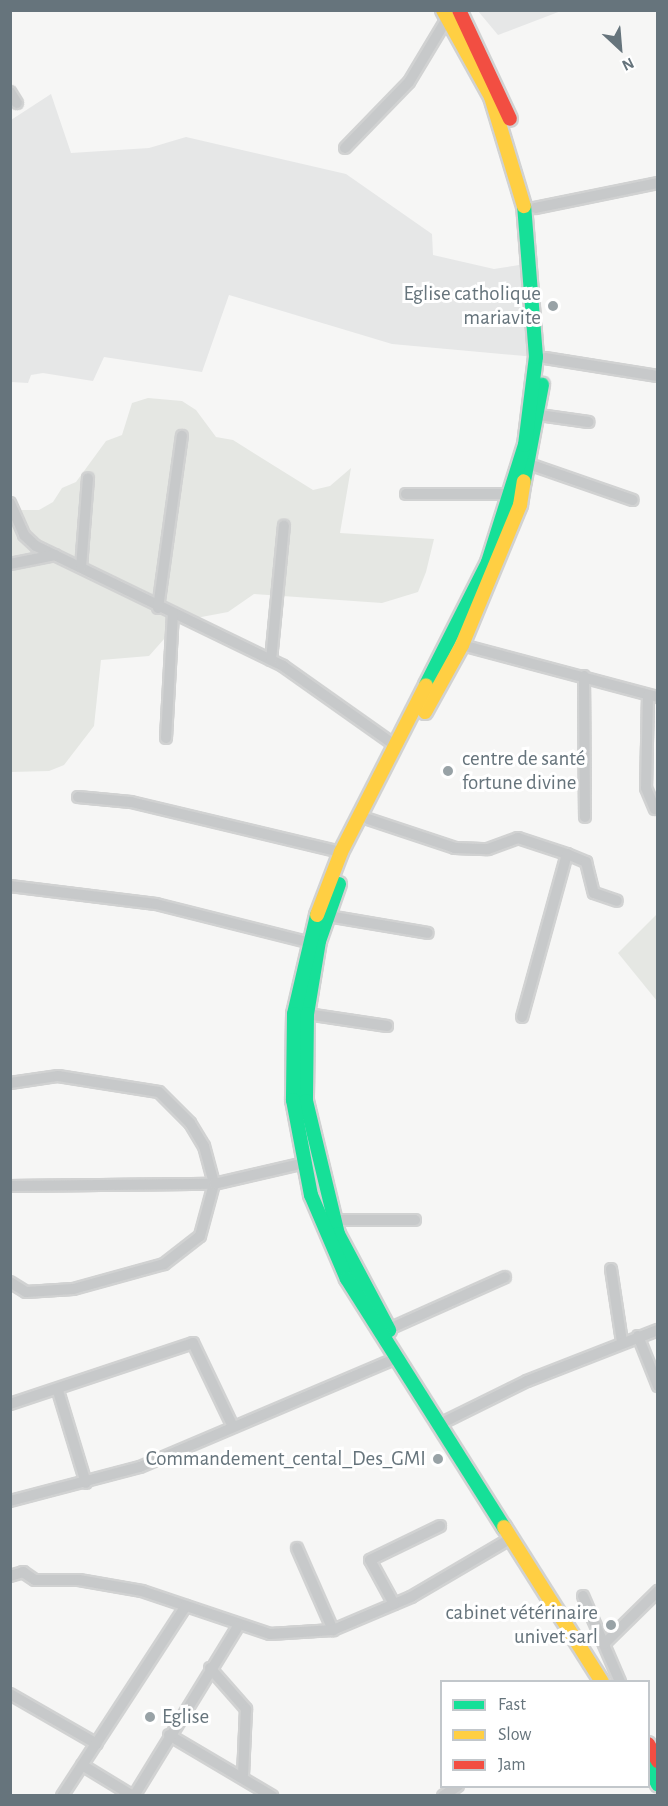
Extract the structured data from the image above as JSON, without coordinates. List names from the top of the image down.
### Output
{
  "places": [
    "Eglise catholique mariavite",
    "centre de santé fortune divine",
    "Commandement_cental_Des_GMI",
    "cabinet vétérinaire univet sarl",
    "Eglise"
  ],
  "legend": ["Fast", "Slow", "Jam"],
  "north": "bottom right"
}
